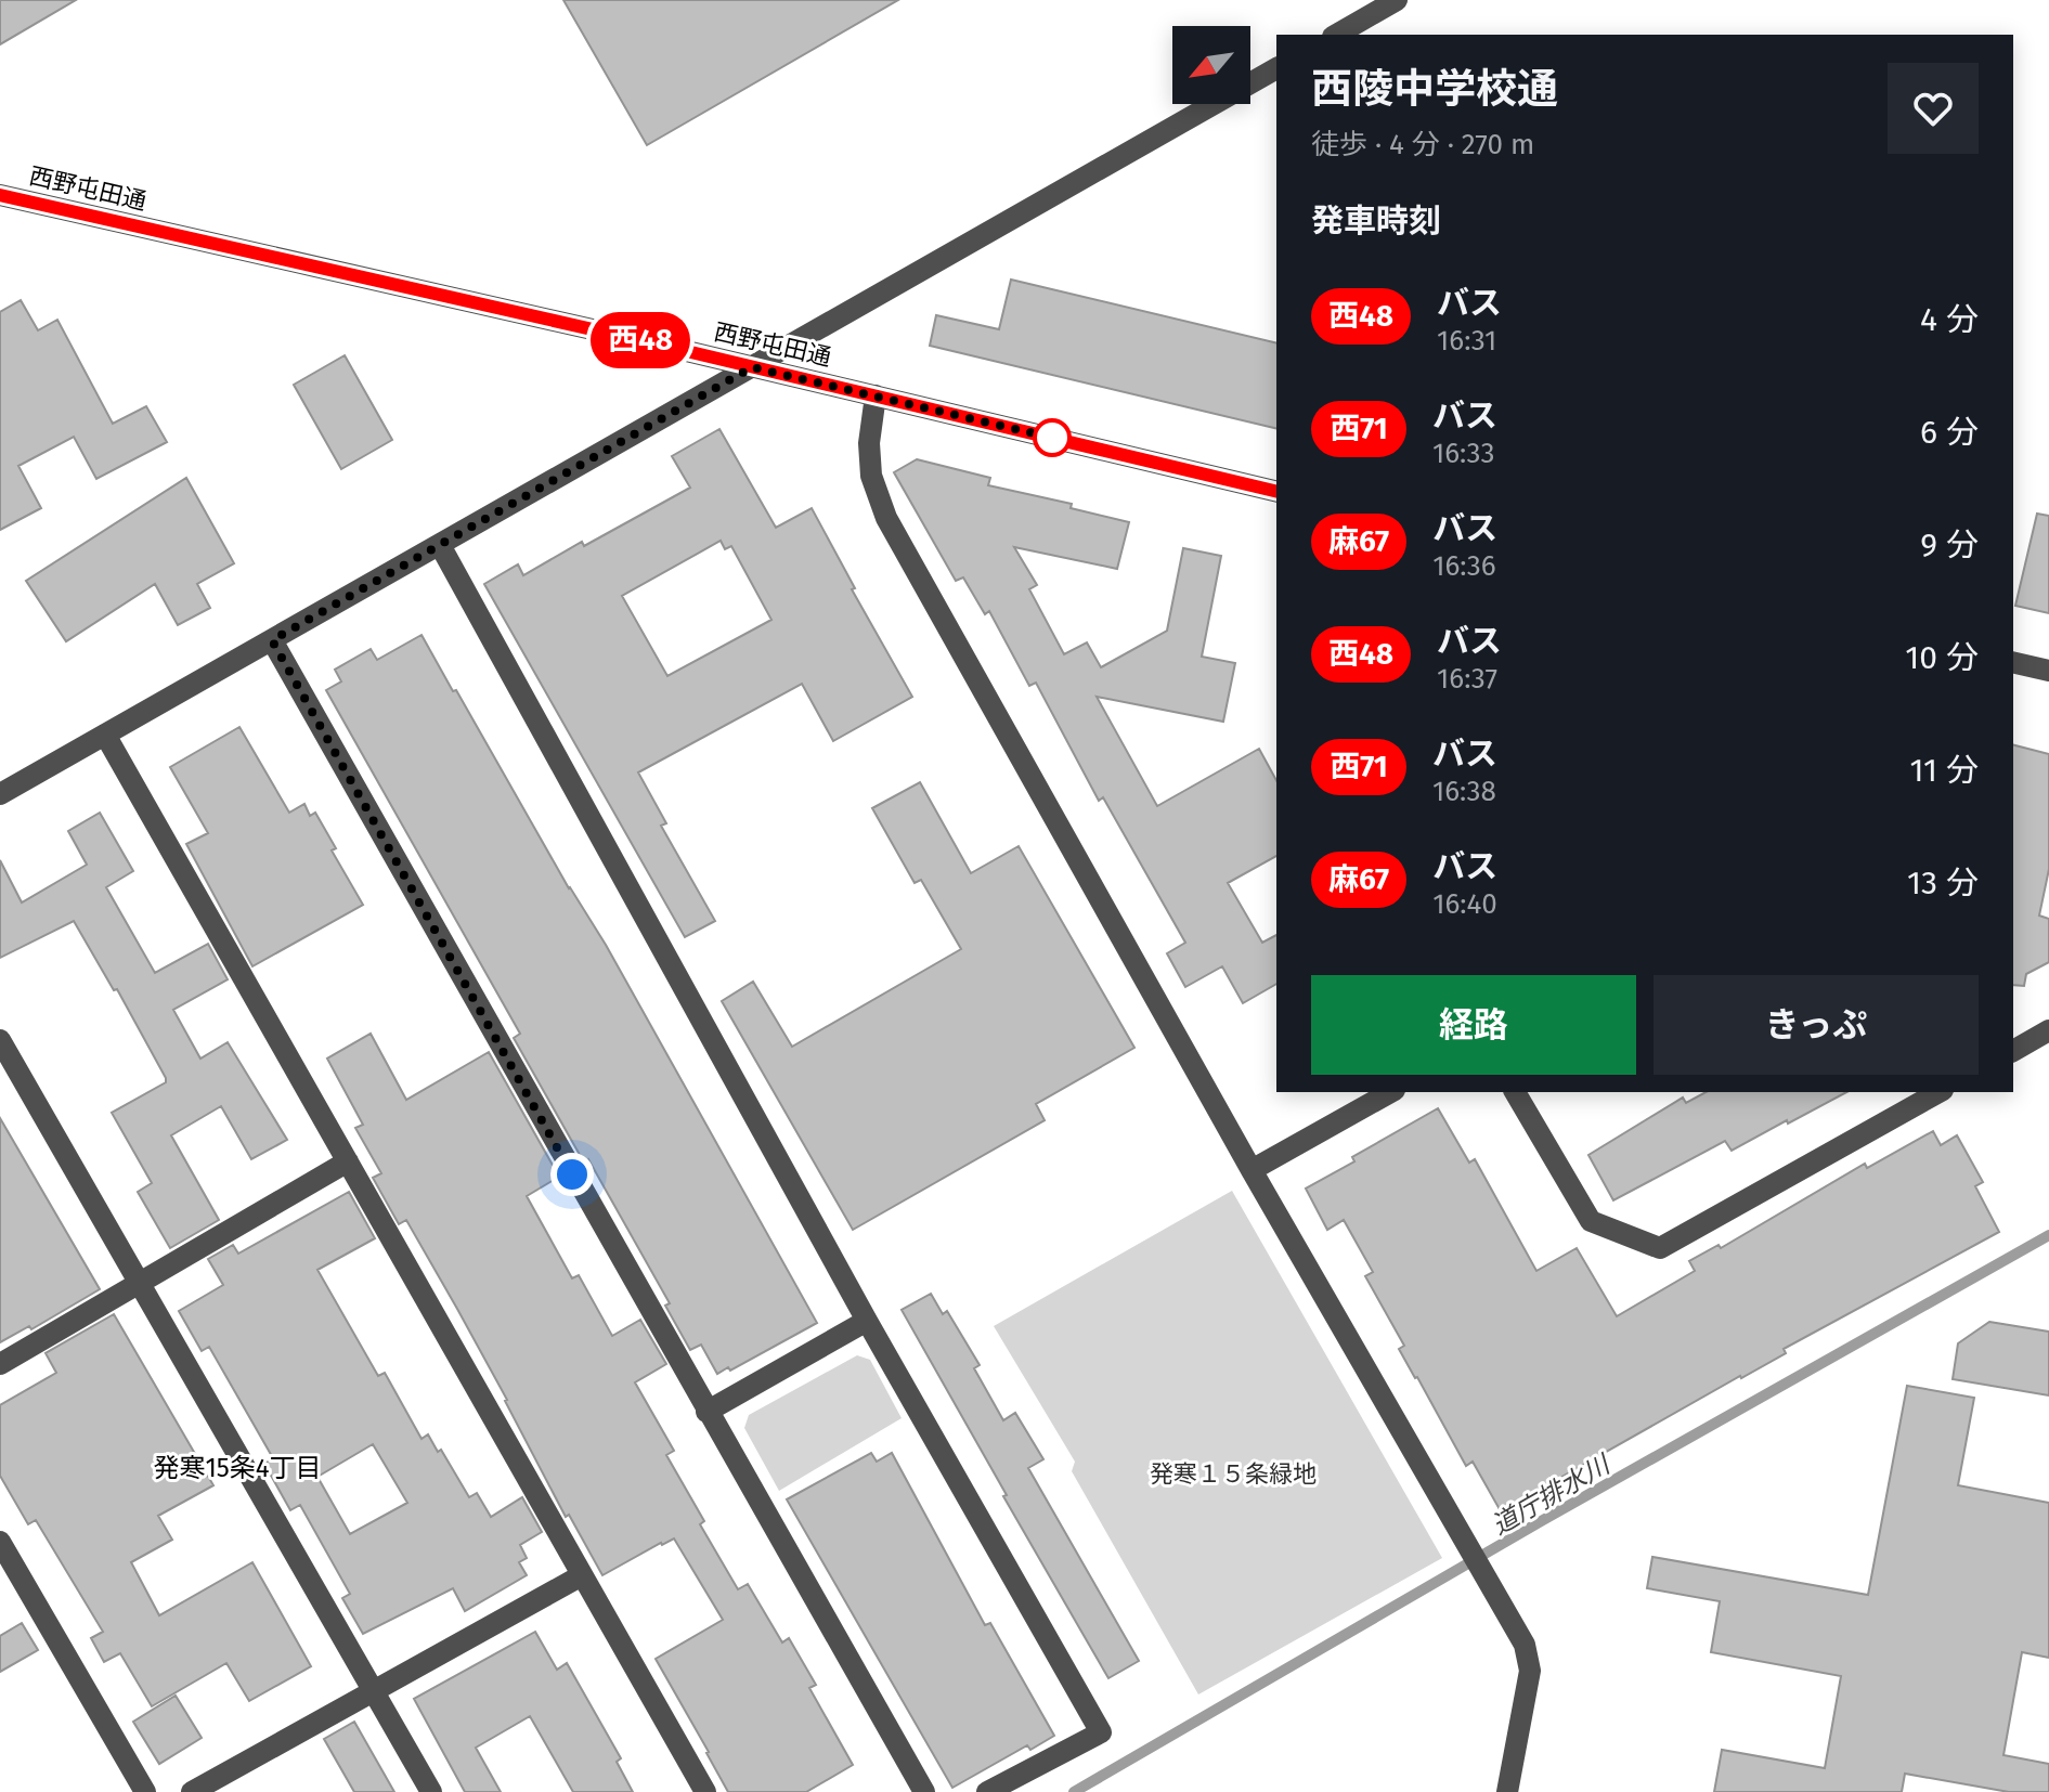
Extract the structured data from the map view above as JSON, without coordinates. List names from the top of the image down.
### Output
{
  "streets": {
    "street": ["西野屯田通"]
  },
  "districts": ["発寒15条4丁目"],
  "water": ["道庁排水川"],
  "parks": ["発寒１５条緑地"],
  "lines": ["bus line 西48"],
  "north": "bottom left",
  "page": {
    "on_map": "西48",
    "heading": [
      ["西陵中学校通", "徒歩 · 4 分 · 270 m"],
      "発車時刻"
    ],
    "list": [
      {
        "mark": "西48",
        "name": "バス",
        "note": "16:31",
        "value": "4 分"
      },
      {
        "mark": "西71",
        "name": "バス",
        "note": "16:33",
        "value": "6 分"
      },
      {
        "mark": "麻67",
        "name": "バス",
        "note": "16:36",
        "value": "9 分"
      },
      {
        "mark": "西48",
        "name": "バス",
        "note": "16:37",
        "value": "10 分"
      },
      {
        "mark": "西71",
        "name": "バス",
        "note": "16:38",
        "value": "11 分"
      },
      {
        "mark": "麻67",
        "name": "バス",
        "note": "16:40",
        "value": "13 分"
      }
    ],
    "buttons": ["経路", "きっぷ"]
  }
}
